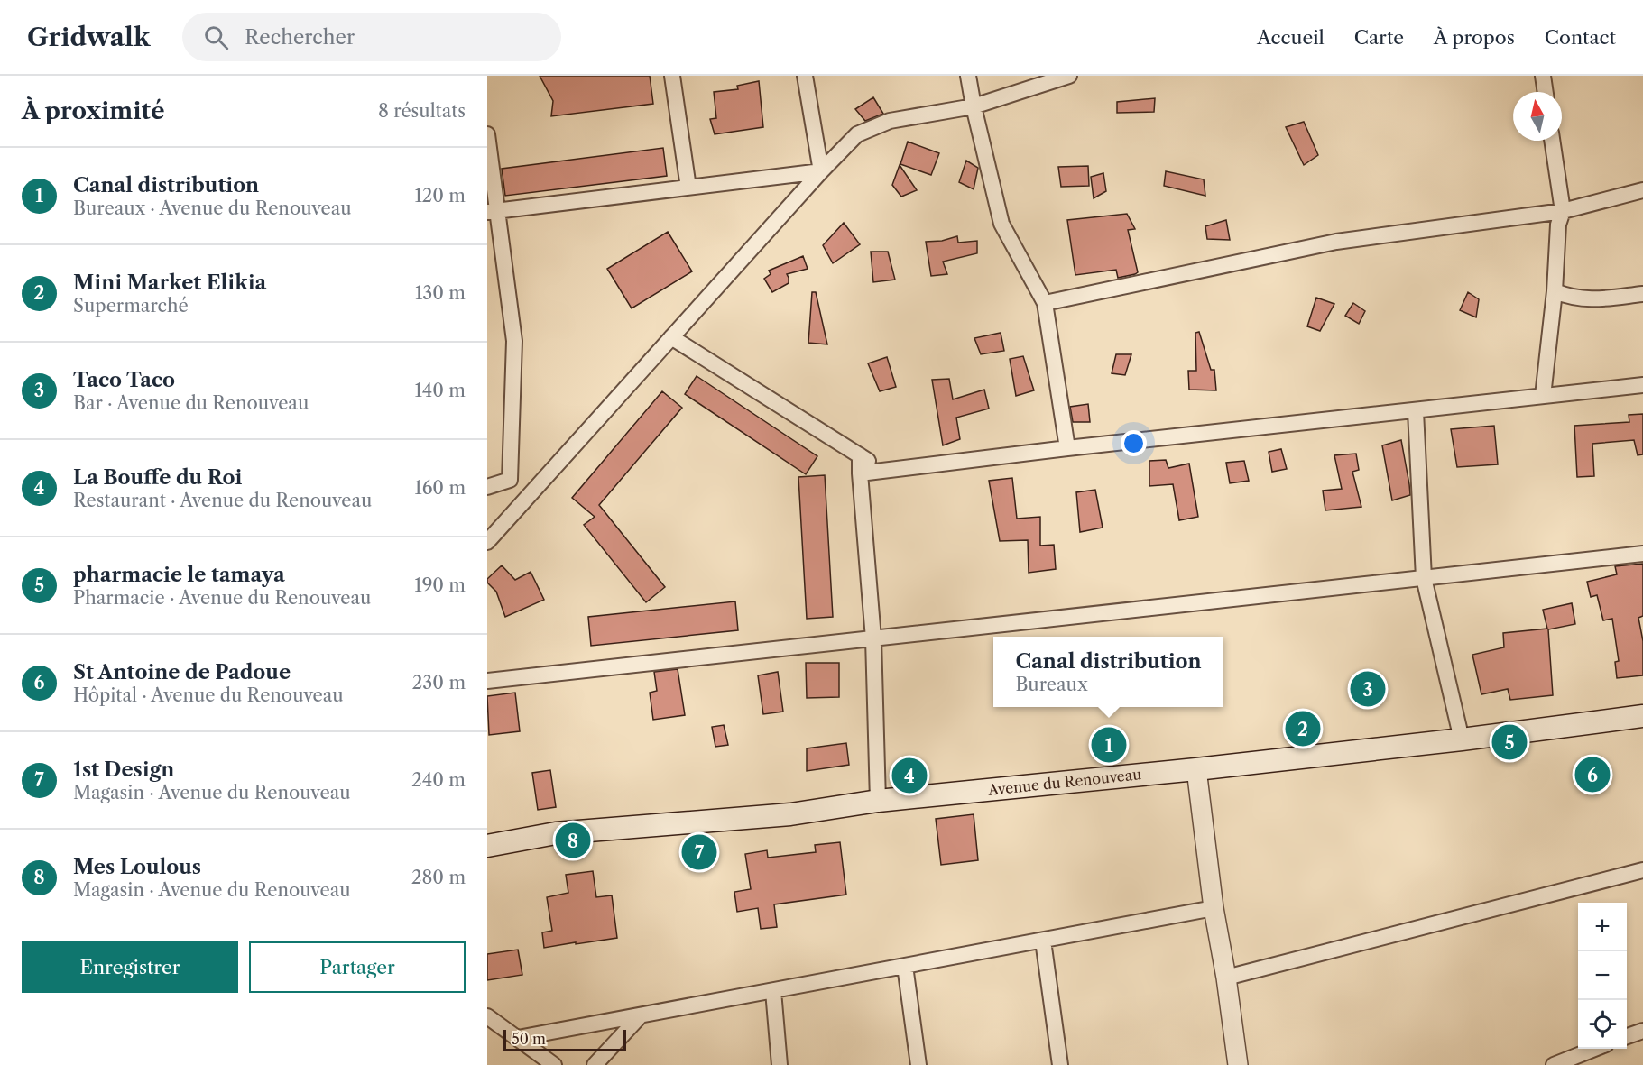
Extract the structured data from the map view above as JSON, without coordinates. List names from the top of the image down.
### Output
{
  "streets": {
    "main road": ["Avenue du Renouveau"]
  },
  "scale_bar": "50 m",
  "north": "top",
  "page": {
    "header": "Gridwalk",
    "search": "Rechercher",
    "nav": [
      "Accueil",
      "Carte",
      "À propos",
      "Contact"
    ],
    "heading": ["À proximité", "8 résultats"],
    "list": [
      {
        "mark": "1",
        "name": "Canal distribution",
        "note": "Bureaux · Avenue du Renouveau",
        "value": "120 m"
      },
      {
        "mark": "2",
        "name": "Mini Market Elikia",
        "note": "Supermarché",
        "value": "130 m"
      },
      {
        "mark": "3",
        "name": "Taco Taco",
        "note": "Bar · Avenue du Renouveau",
        "value": "140 m"
      },
      {
        "mark": "4",
        "name": "La Bouffe du Roi",
        "note": "Restaurant · Avenue du Renouveau",
        "value": "160 m"
      },
      {
        "mark": "5",
        "name": "pharmacie le tamaya",
        "note": "Pharmacie · Avenue du Renouveau",
        "value": "190 m"
      },
      {
        "mark": "6",
        "name": "St Antoine de Padoue",
        "note": "Hôpital · Avenue du Renouveau",
        "value": "230 m"
      },
      {
        "mark": "7",
        "name": "1st Design",
        "note": "Magasin · Avenue du Renouveau",
        "value": "240 m"
      },
      {
        "mark": "8",
        "name": "Mes Loulous",
        "note": "Magasin · Avenue du Renouveau",
        "value": "280 m"
      }
    ],
    "popup": ["Canal distribution", "Bureaux"],
    "pins": [
      "3",
      "2",
      "5",
      "1",
      "6",
      "4",
      "8",
      "7"
    ],
    "map_buttons": ["+", "−"],
    "buttons": ["Enregistrer", "Partager"],
    "scale": "50 m"
  }
}
